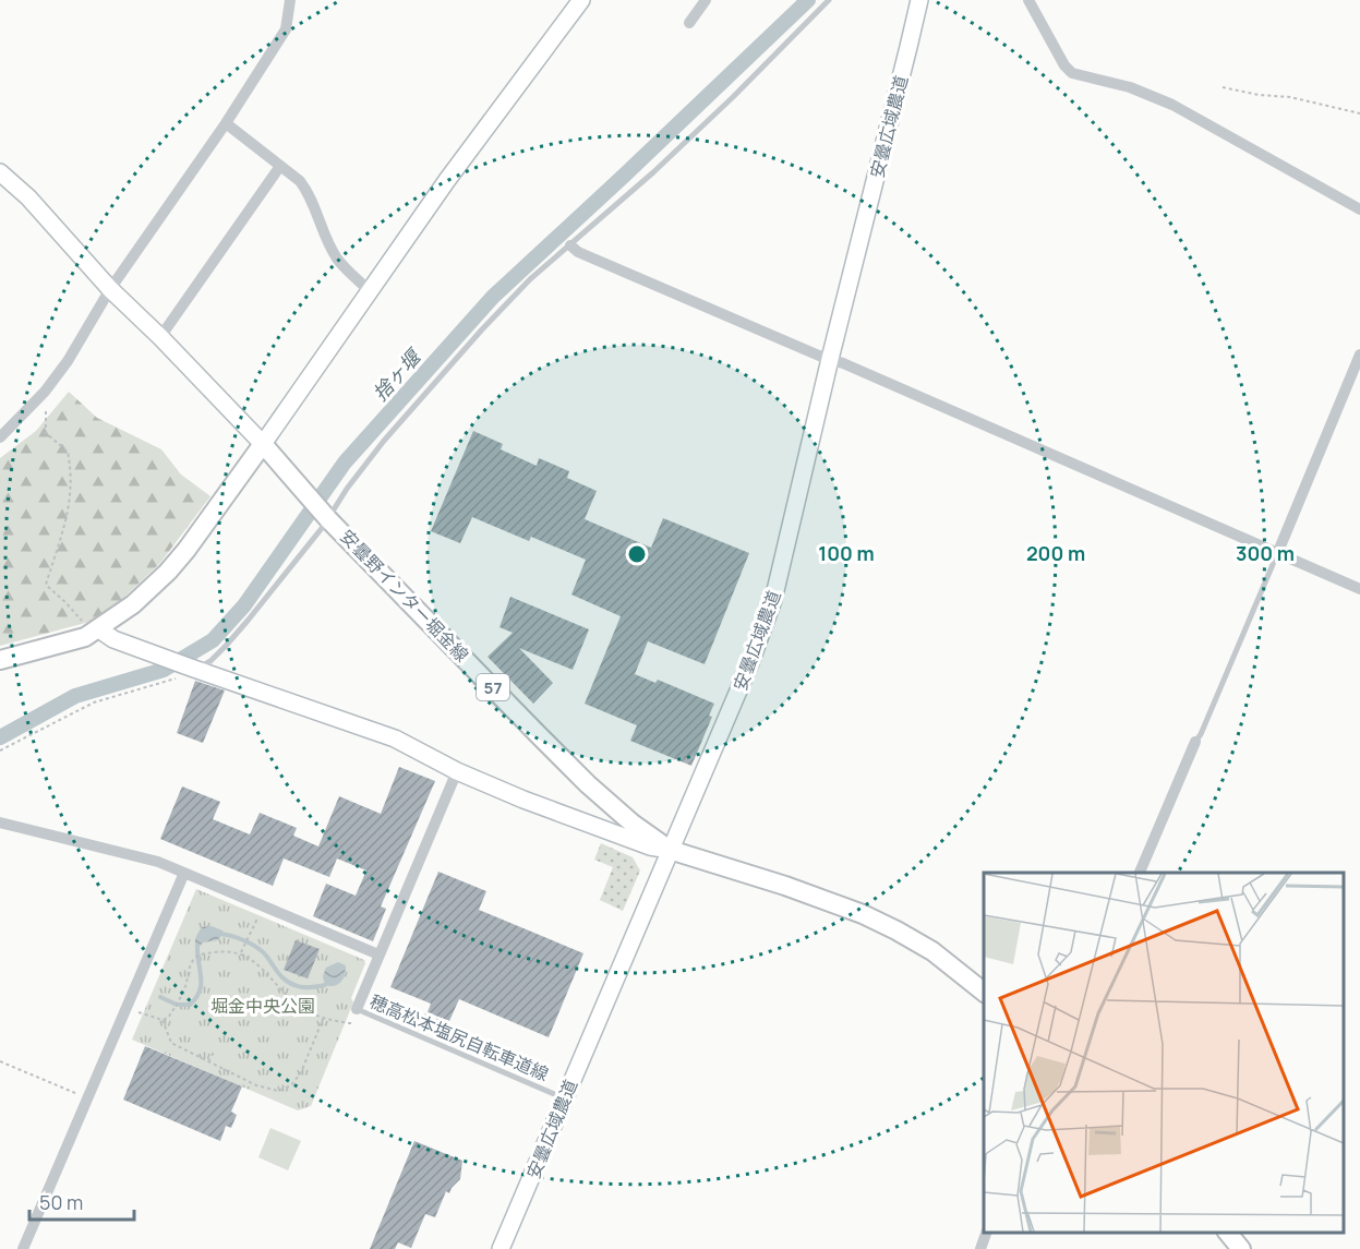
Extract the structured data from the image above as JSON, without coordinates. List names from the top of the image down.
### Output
{
  "streets": {
    "main road": ["安曇野インター堀金線", "57"],
    "street": ["安曇広域農道"],
    "lane": ["穂高松本塩尻自転車道線"]
  },
  "crossings": [
    ["安曇広域農道", "安曇野インター堀金線"],
    ["安曇広域農道", "穂高松本塩尻自転車道線"]
  ],
  "water": ["捨ヶ堰"],
  "parks": ["堀金中央公園"],
  "scale_bar": "50 m",
  "rings": ["100 m", "200 m", "300 m"]
}
